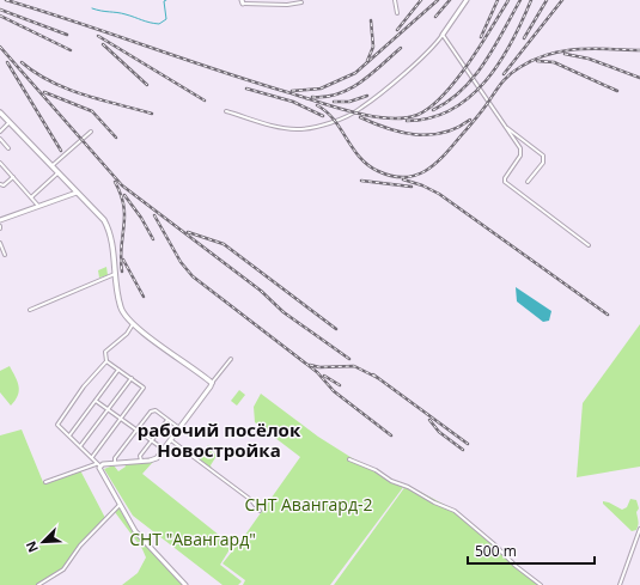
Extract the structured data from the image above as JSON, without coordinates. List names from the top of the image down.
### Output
{
  "districts": ["рабочий посёлок Новостройка"],
  "parks": ["СНТ Авангард-2", "СНТ \"Авангард\""],
  "scale_bar": "500 m",
  "north": "bottom left"
}
